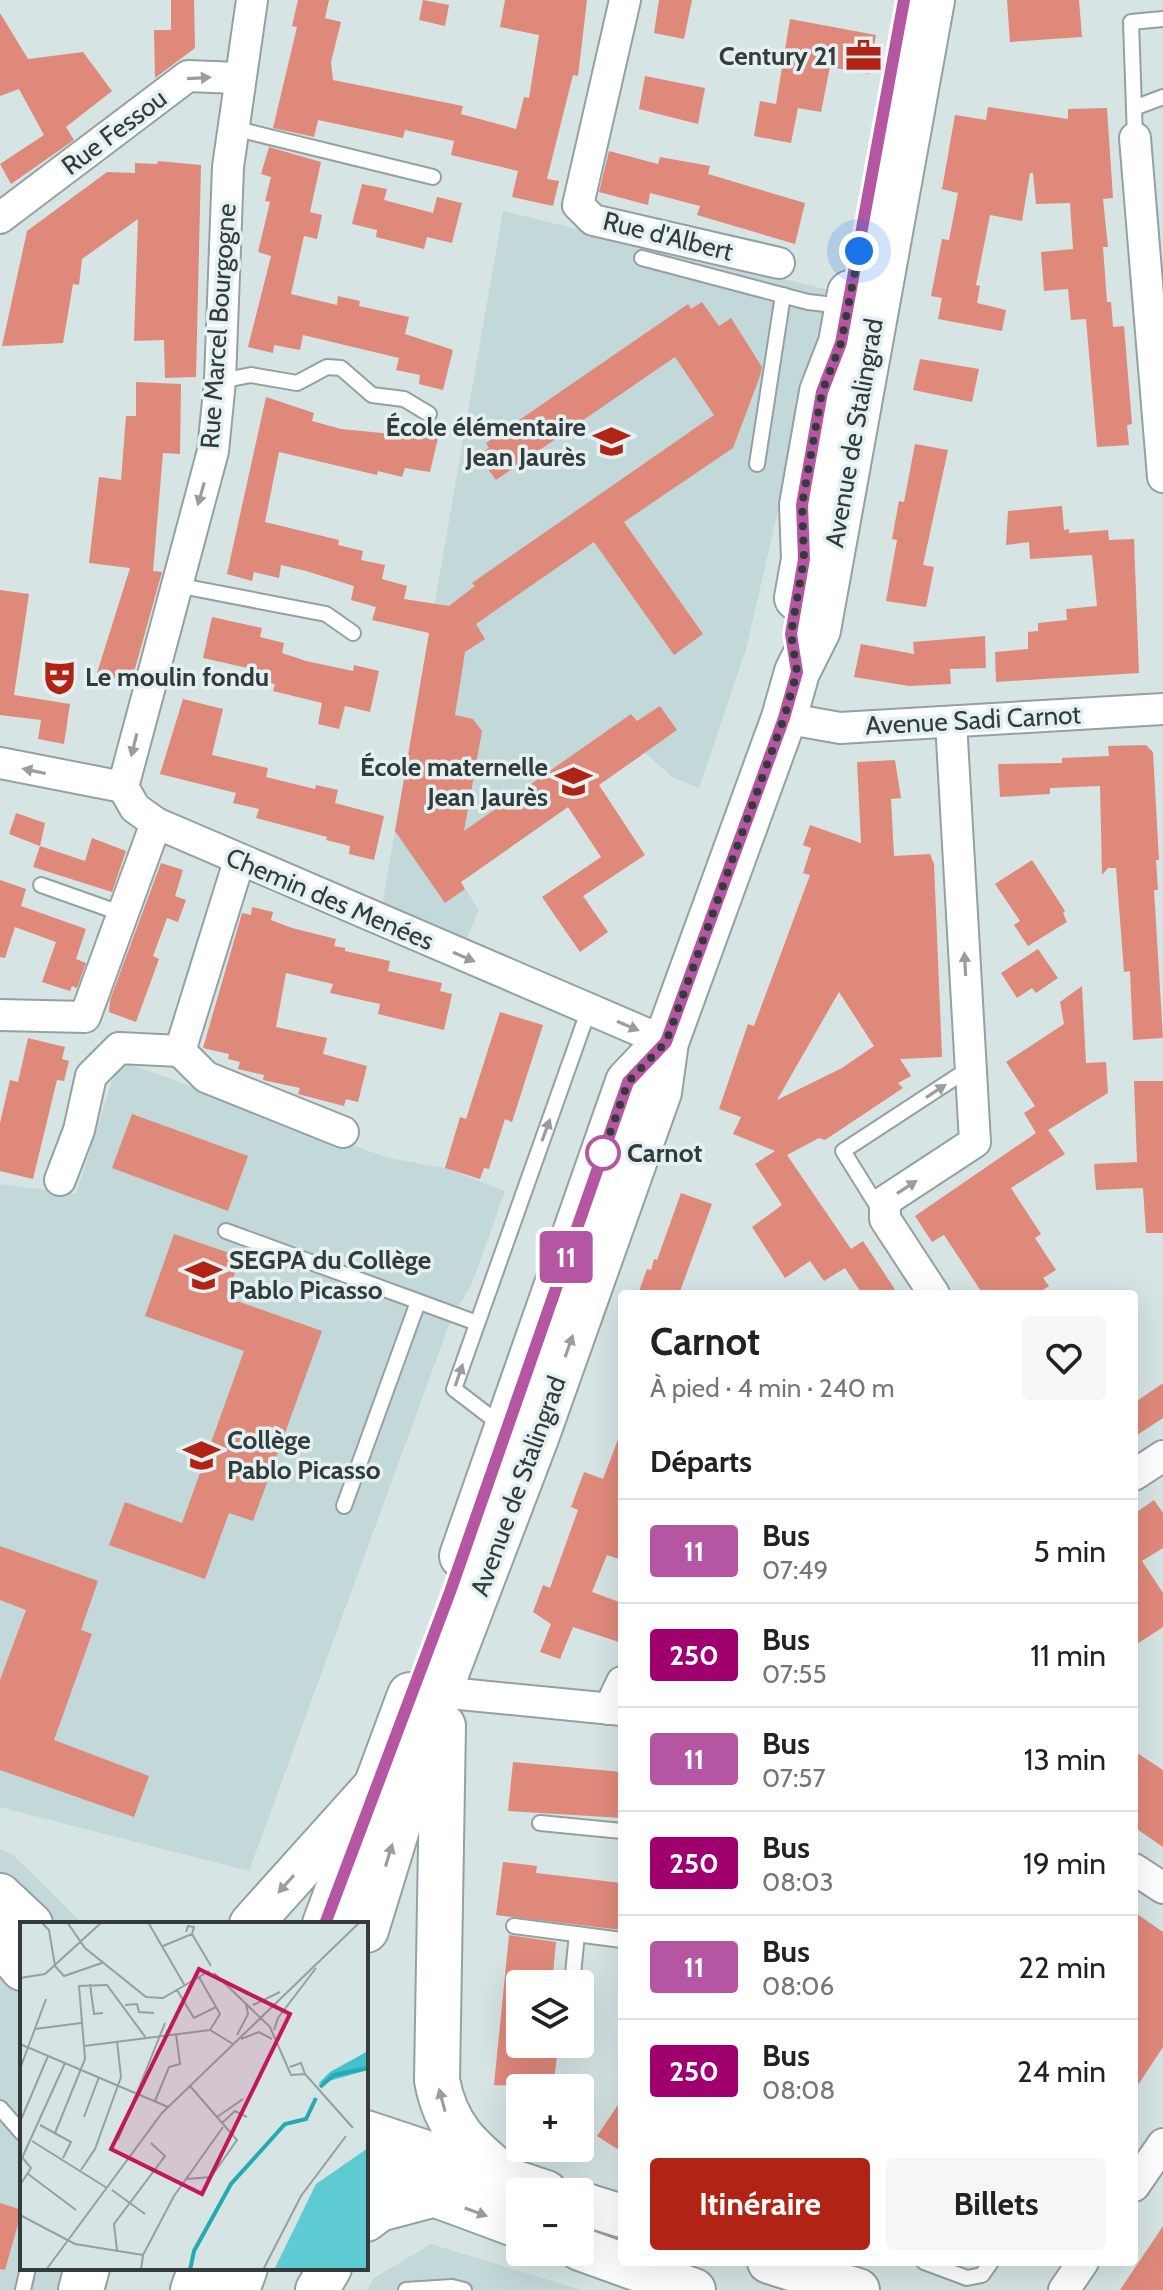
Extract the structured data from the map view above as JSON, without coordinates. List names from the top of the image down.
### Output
{
  "streets": {
    "main road": ["Avenue de Stalingrad"],
    "street": [
      "Rue Fessou",
      "Rue d'Albert",
      "Rue Marcel Bourgogne",
      "Avenue Sadi Carnot",
      "Chemin des Menées"
    ]
  },
  "crossings": [
    ["Rue Fessou", "Rue Marcel Bourgogne"],
    ["Rue Marcel Bourgogne", "Chemin des Menées"],
    ["Avenue de Stalingrad", "Avenue Sadi Carnot"],
    ["Avenue de Stalingrad", "Chemin des Menées"]
  ],
  "one_way": ["Rue Fessou", "Rue Marcel Bourgogne"],
  "places": {
    "office": ["Century 21"],
    "school or university": [
      "École élémentaire Jean Jaurès",
      "École maternelle Jean Jaurès",
      "SEGPA du Collège Pablo Picasso",
      "Collège Pablo Picasso"
    ],
    "theatre": ["Le moulin fondu"],
    "other": ["Carnot"]
  },
  "lines": ["bus line 11"],
  "page": {
    "on_map": "11",
    "heading": [
      ["Carnot", "À pied · 4 min · 240 m"],
      "Départs"
    ],
    "list": [
      {
        "mark": "11",
        "name": "Bus",
        "note": "07:49",
        "value": "5 min"
      },
      {
        "mark": "250",
        "name": "Bus",
        "note": "07:55",
        "value": "11 min"
      },
      {
        "mark": "11",
        "name": "Bus",
        "note": "07:57",
        "value": "13 min"
      },
      {
        "mark": "250",
        "name": "Bus",
        "note": "08:03",
        "value": "19 min"
      },
      {
        "mark": "11",
        "name": "Bus",
        "note": "08:06",
        "value": "22 min"
      },
      {
        "mark": "250",
        "name": "Bus",
        "note": "08:08",
        "value": "24 min"
      }
    ],
    "map_buttons": ["+", "−"],
    "buttons": ["Itinéraire", "Billets"]
  }
}
